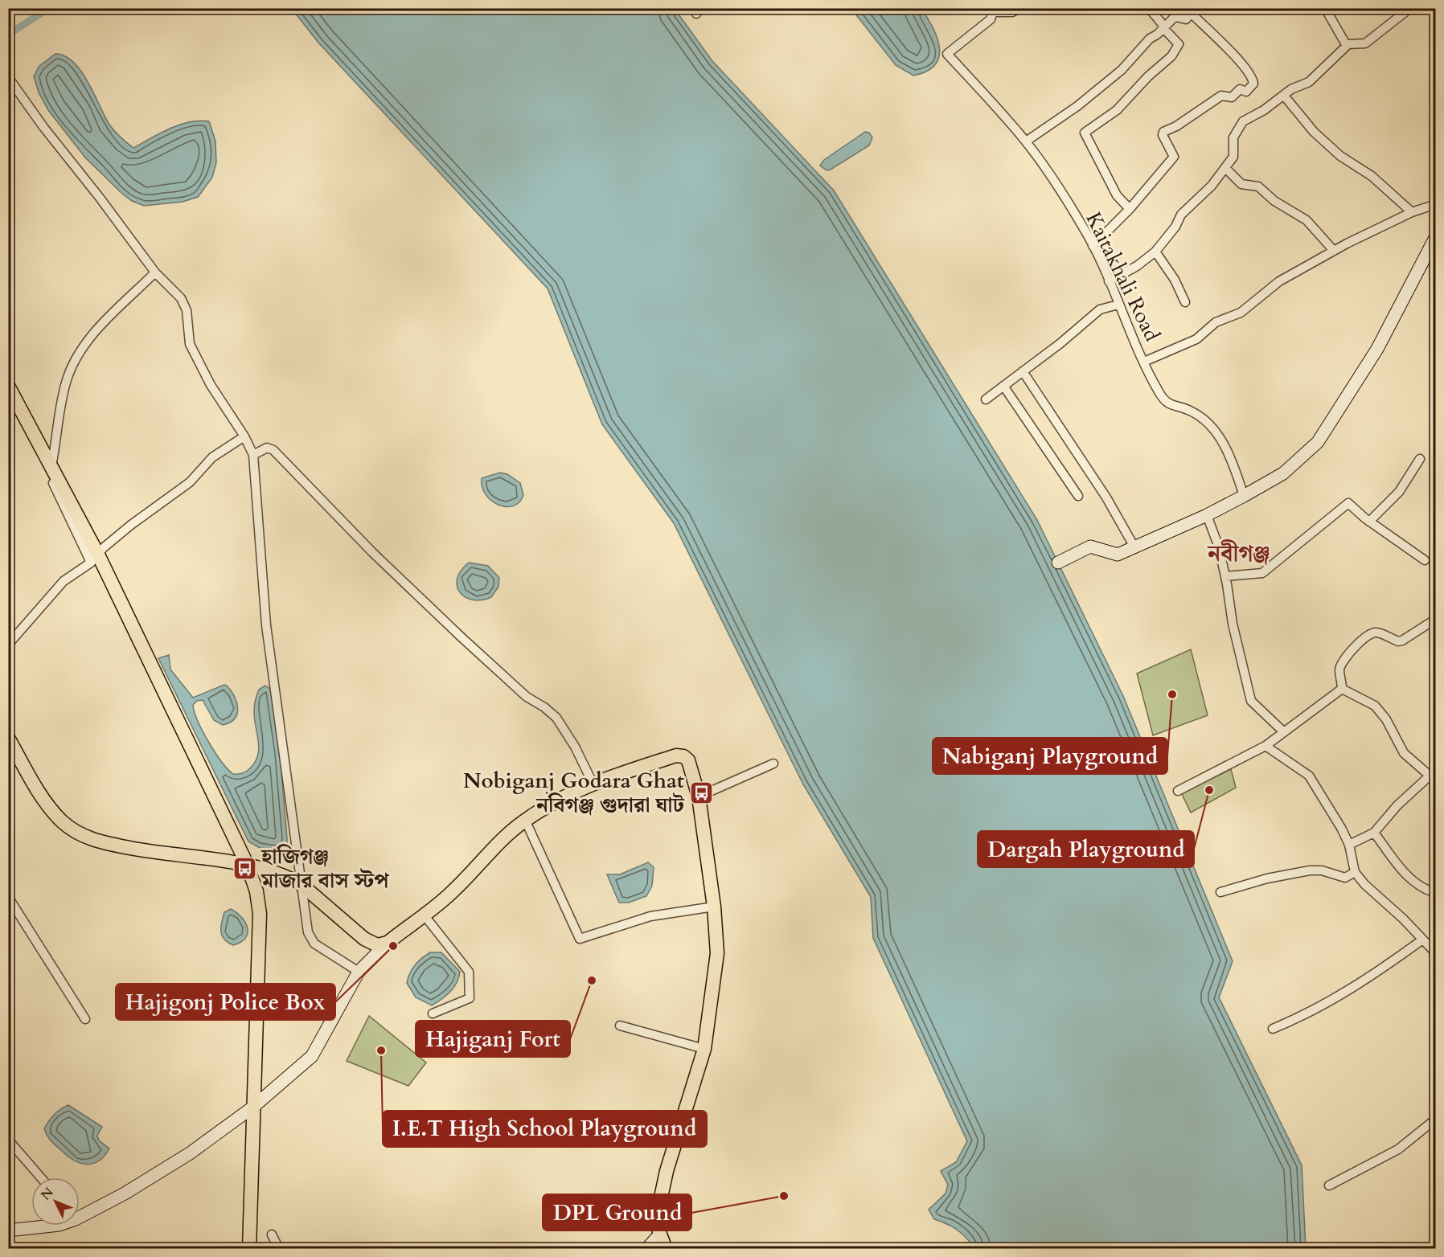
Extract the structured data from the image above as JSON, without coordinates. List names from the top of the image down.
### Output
{
  "streets": {
    "street": ["Kaitakhali Road"]
  },
  "districts": ["নবীগঞ্জ"],
  "places": {
    "other": [
      "Nabiganj Playground",
      "Dargah Playground",
      "Hajigonj Police Box",
      "Hajiganj Fort",
      "I.E.T High School Playground",
      "DPL Ground"
    ],
    "bus stop": ["Nobiganj Godara Ghat নবিগঞ্জ গুদারা ঘাট", "হাজিগঞ্জ মাজার বাস স্টপ"]
  },
  "north": "top left"
}
